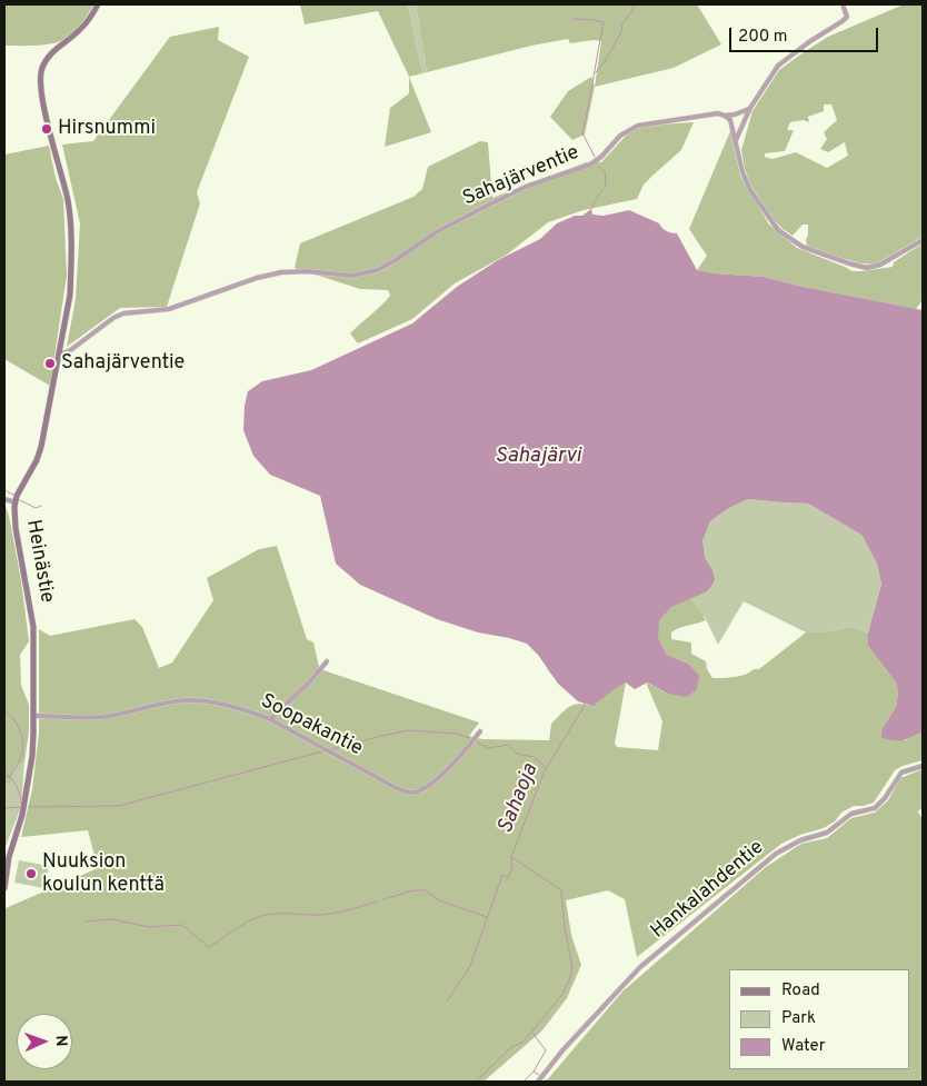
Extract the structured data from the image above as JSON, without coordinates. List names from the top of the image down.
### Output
{
  "streets": {
    "street": [
      "Sahajärventie",
      "Heinästie",
      "Soopakantie",
      "Hankalahdentie"
    ]
  },
  "crossings": [
    ["Sahajärventie", "Heinästie"],
    ["Heinästie", "Soopakantie"]
  ],
  "water": ["Sahajärvi", "Sahaoja"],
  "places": ["Hirsnummi", "Sahajärventie", "Nuuksion koulun kenttä"],
  "legend": ["Road", "Park", "Water"],
  "scale_bar": "200 m",
  "north": "right"
}
